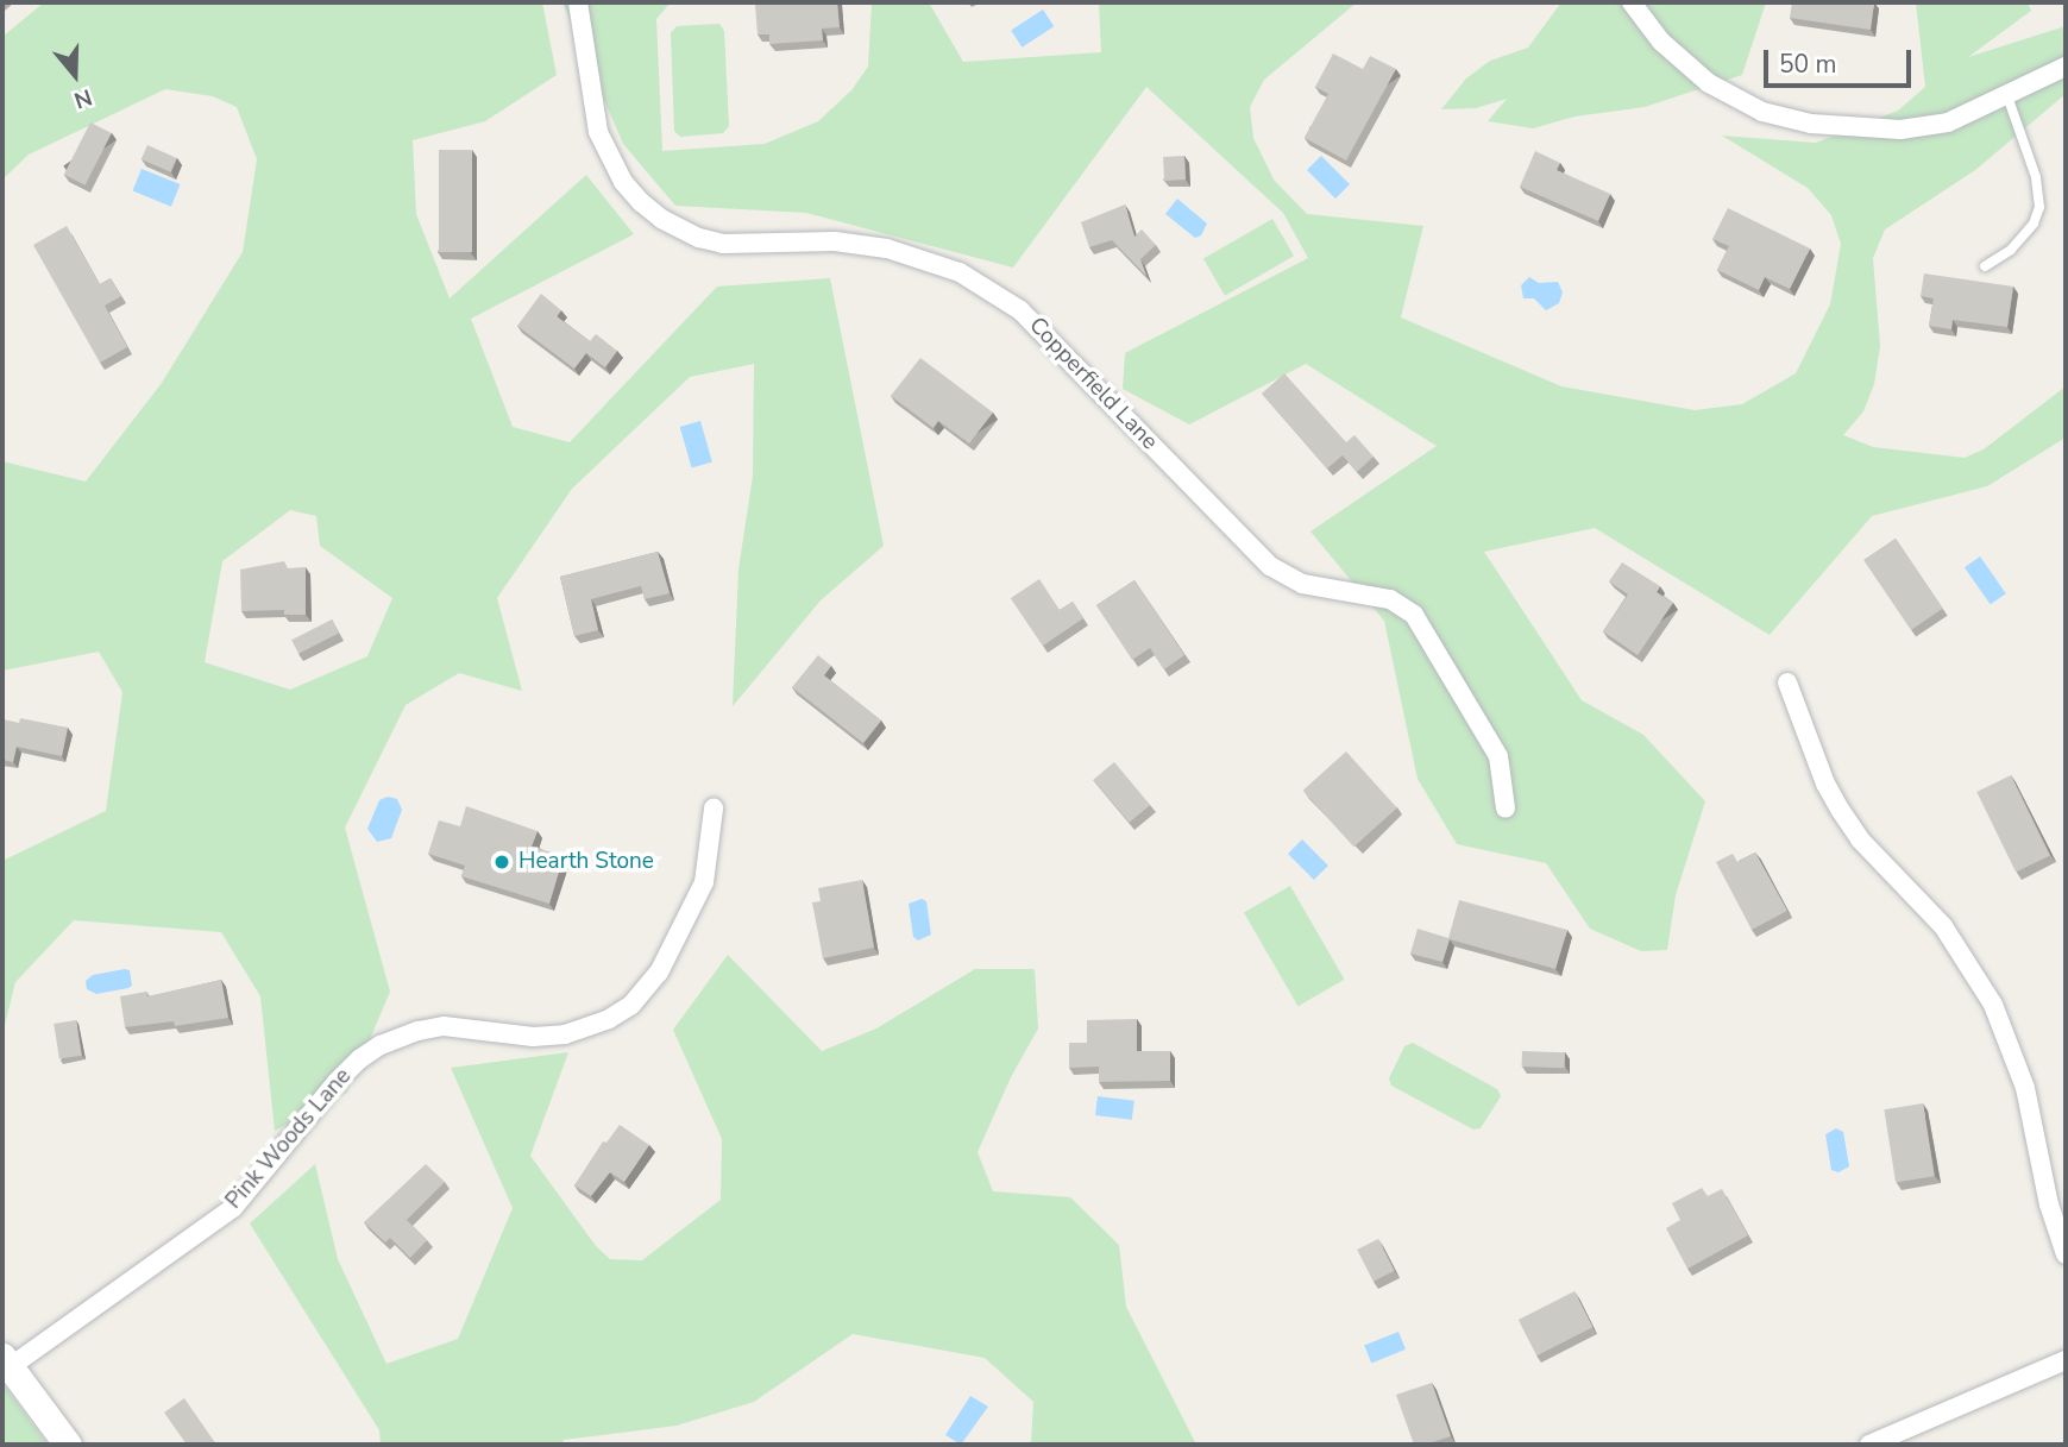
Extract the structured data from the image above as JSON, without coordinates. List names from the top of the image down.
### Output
{
  "streets": {
    "street": ["Copperfield Lane", "Pink Woods Lane"]
  },
  "places": ["Hearth Stone"],
  "scale_bar": "50 m",
  "north": "bottom"
}
